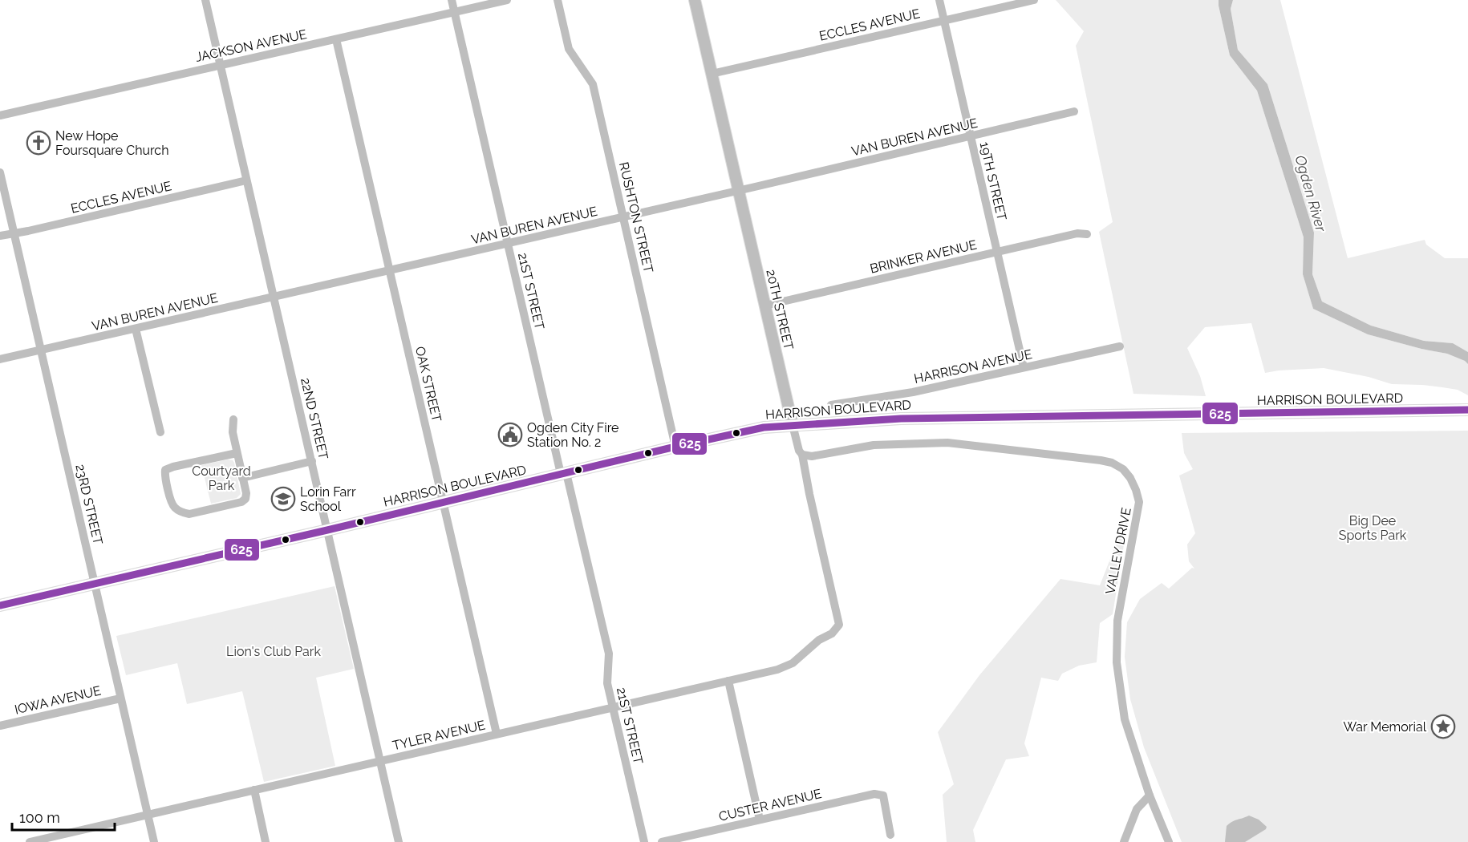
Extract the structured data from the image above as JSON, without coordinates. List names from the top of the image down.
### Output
{
  "streets": {
    "main road": ["20TH STREET", "HARRISON BOULEVARD"],
    "street": [
      "ECCLES AVENUE",
      "JACKSON AVENUE",
      "VAN BUREN AVENUE",
      "19TH STREET",
      "RUSHTON STREET",
      "BRINKER AVENUE",
      "21ST STREET",
      "HARRISON AVENUE",
      "OAK STREET",
      "22ND STREET",
      "23RD STREET",
      "VALLEY DRIVE",
      "IOWA AVENUE",
      "TYLER AVENUE",
      "CUSTER AVENUE"
    ]
  },
  "crossings": [
    ["ECCLES AVENUE", "19TH STREET"],
    ["ECCLES AVENUE", "20TH STREET"],
    ["ECCLES AVENUE", "22ND STREET"],
    ["ECCLES AVENUE", "23RD STREET"],
    ["JACKSON AVENUE", "21ST STREET"],
    ["JACKSON AVENUE", "OAK STREET"],
    ["JACKSON AVENUE", "22ND STREET"],
    ["VAN BUREN AVENUE", "19TH STREET"],
    ["VAN BUREN AVENUE", "RUSHTON STREET"],
    ["VAN BUREN AVENUE", "21ST STREET"],
    ["VAN BUREN AVENUE", "20TH STREET"],
    ["VAN BUREN AVENUE", "OAK STREET"],
    ["VAN BUREN AVENUE", "22ND STREET"],
    ["VAN BUREN AVENUE", "23RD STREET"],
    ["19TH STREET", "BRINKER AVENUE"],
    ["19TH STREET", "HARRISON AVENUE"],
    ["RUSHTON STREET", "HARRISON BOULEVARD"],
    ["BRINKER AVENUE", "20TH STREET"],
    ["21ST STREET", "HARRISON BOULEVARD"],
    ["21ST STREET", "TYLER AVENUE"],
    ["20TH STREET", "HARRISON BOULEVARD"],
    ["20TH STREET", "VALLEY DRIVE"],
    ["20TH STREET", "TYLER AVENUE"],
    ["OAK STREET", "HARRISON BOULEVARD"],
    ["OAK STREET", "TYLER AVENUE"],
    ["HARRISON BOULEVARD", "22ND STREET"],
    ["HARRISON BOULEVARD", "23RD STREET"],
    ["22ND STREET", "TYLER AVENUE"],
    ["23RD STREET", "IOWA AVENUE"],
    ["23RD STREET", "TYLER AVENUE"]
  ],
  "water": ["Ogden River"],
  "parks": ["Courtyard Park", "Big Dee Sports Park", "Lion's Club Park"],
  "places": {
    "church": ["New Hope Foursquare Church"],
    "public building": ["Ogden City Fire Station No. 2"],
    "school or university": ["Lorin Farr School"],
    "place": ["War Memorial"]
  },
  "lines": ["transit line 625"],
  "scale_bar": "100 m"
}
